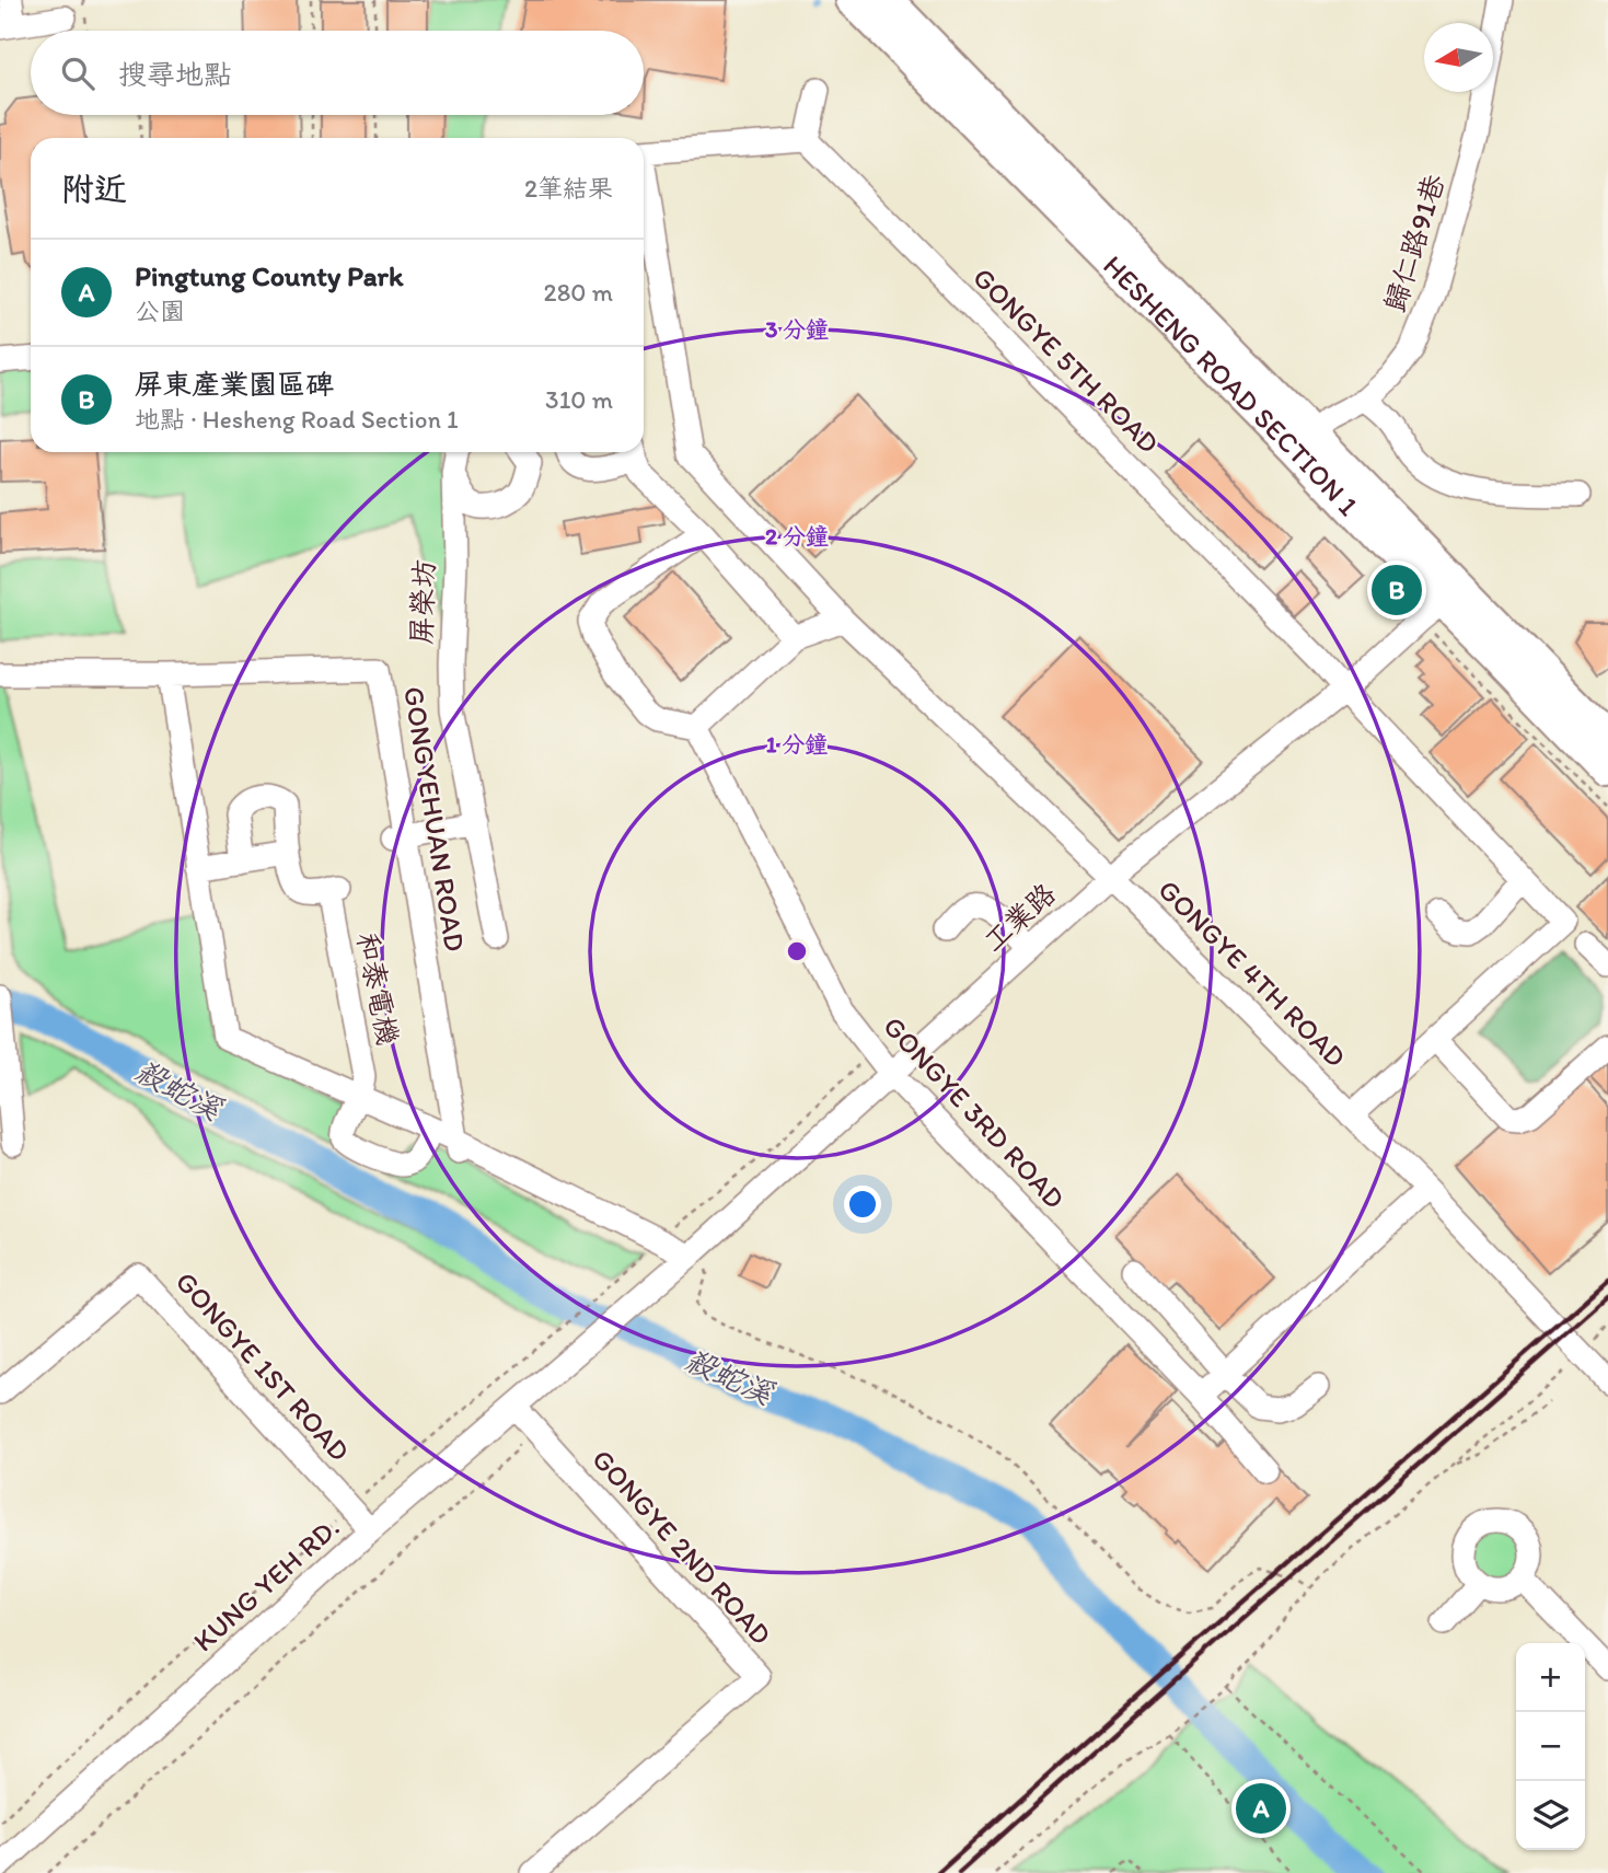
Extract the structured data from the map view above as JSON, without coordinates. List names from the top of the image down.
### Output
{
  "streets": {
    "main road": ["HESHENG ROAD SECTION 1"],
    "street": [
      "歸仁路91巷",
      "GONGYE 5TH ROAD",
      "屏榮坊",
      "GONGYEHUAN ROAD",
      "工業路",
      "GONGYE 4TH ROAD",
      "和泰電機",
      "GONGYE 3RD ROAD",
      "GONGYE 1ST ROAD",
      "GONGYE 2ND ROAD",
      "KUNG YEH RD."
    ]
  },
  "crossings": [
    ["歸仁路91巷", "HESHENG ROAD SECTION 1"],
    ["GONGYE 5TH ROAD", "工業路"],
    ["GONGYE 5TH ROAD", "GONGYE 4TH ROAD"],
    ["HESHENG ROAD SECTION 1", "工業路"],
    ["工業路", "GONGYE 4TH ROAD"],
    ["工業路", "GONGYE 3RD ROAD"],
    ["工業路", "KUNG YEH RD."],
    ["GONGYE 1ST ROAD", "KUNG YEH RD."],
    ["GONGYE 2ND ROAD", "KUNG YEH RD."]
  ],
  "water": ["殺蛇溪"],
  "north": "left",
  "page": {
    "search": "搜尋地點",
    "heading": ["附近", "2筆結果"],
    "list": [
      {
        "mark": "A",
        "name": "Pingtung County Park",
        "note": "公園",
        "value": "280 m"
      },
      {
        "mark": "B",
        "name": "屏東產業園區碑",
        "note": "地點 · Hesheng Road Section 1",
        "value": "310 m"
      }
    ],
    "pins": ["B", "A"],
    "map_buttons": ["+", "−"]
  },
  "rings": ["3 分鐘", "2 分鐘", "1 分鐘"]
}
